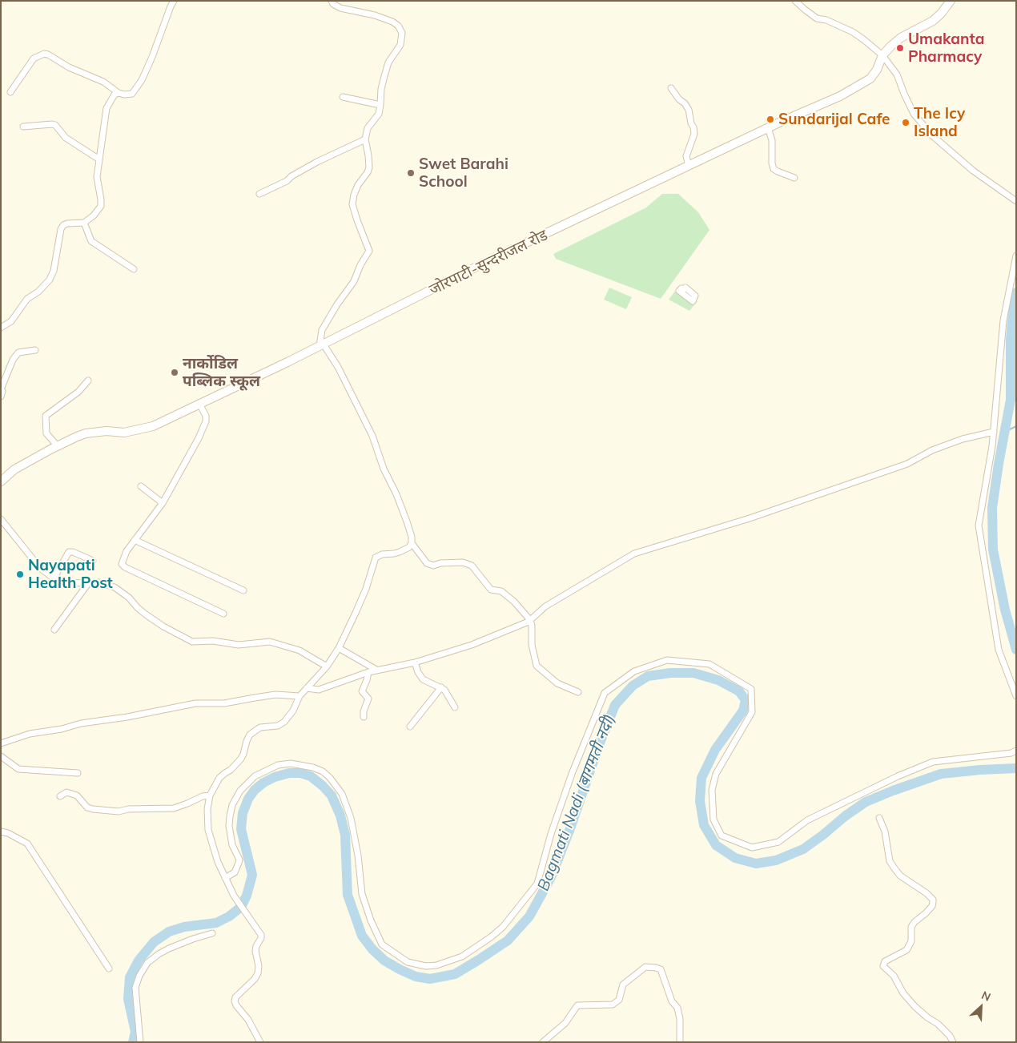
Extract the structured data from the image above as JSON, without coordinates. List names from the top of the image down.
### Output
{
  "streets": {
    "main road": ["जोरपाटी-सुन्दरीजल रोड"]
  },
  "water": ["Bagmati Nadi (बागमती नदी)"],
  "places": [
    "Umakanta Pharmacy",
    "Sundarijal Cafe",
    "The Icy Island",
    "Swet Barahi School",
    "नार्कोडिल पब्लिक स्कूल",
    "Nayapati Health Post"
  ],
  "north": "top right"
}
